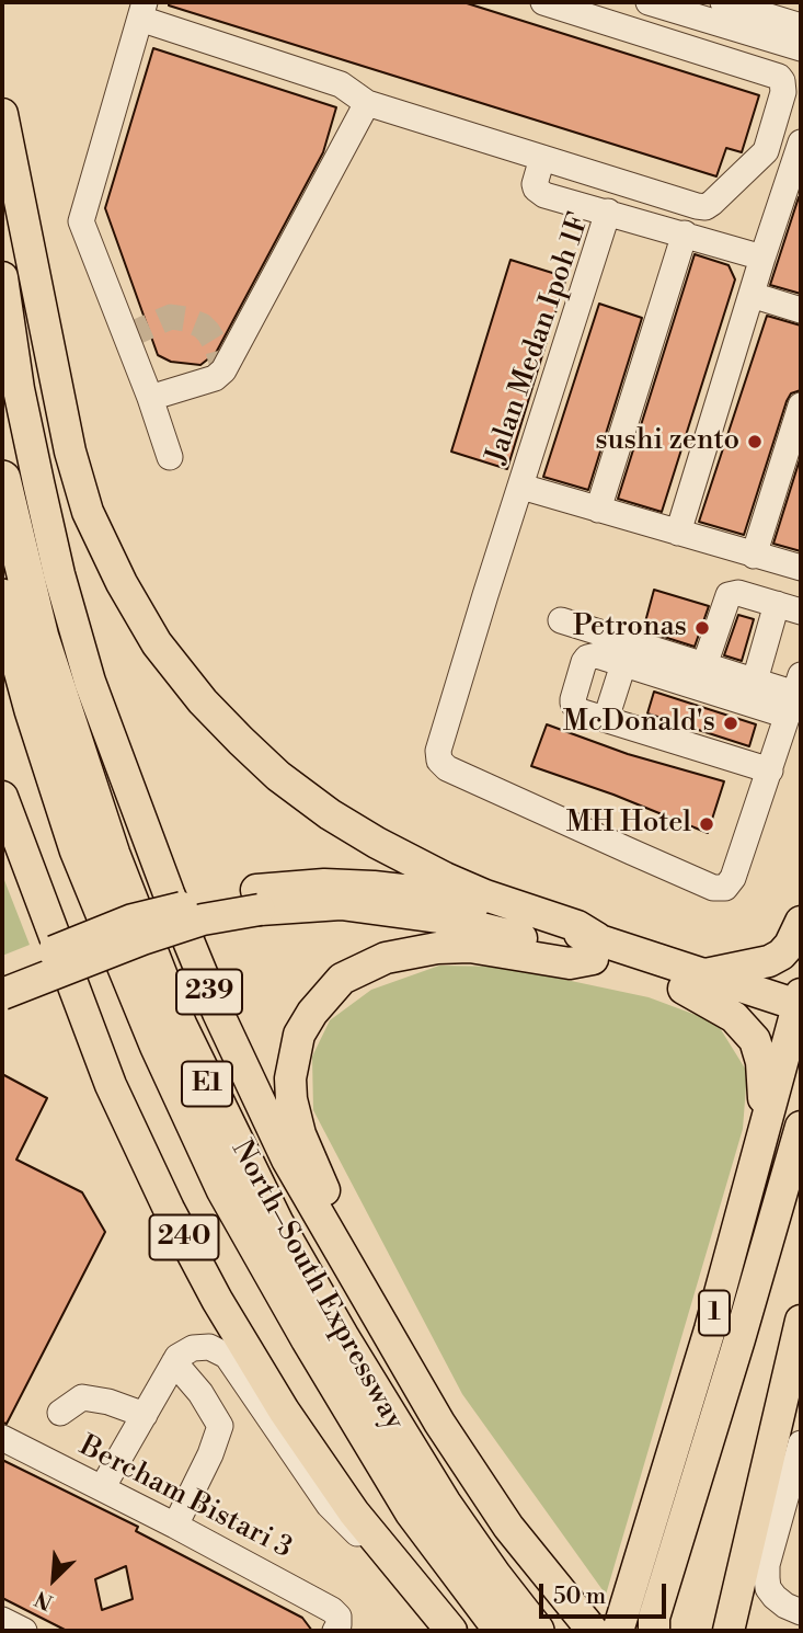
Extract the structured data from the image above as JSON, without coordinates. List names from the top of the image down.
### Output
{
  "streets": {
    "highway": ["E1", "North–South Expressway"],
    "main road": ["239", "240", "1"],
    "street": ["Jalan Medan Ipoh 1F", "Bercham Bistari 3"]
  },
  "places": [
    "sushi zento",
    "Petronas",
    "McDonald's",
    "MH Hotel"
  ],
  "scale_bar": "50 m",
  "north": "bottom left"
}
